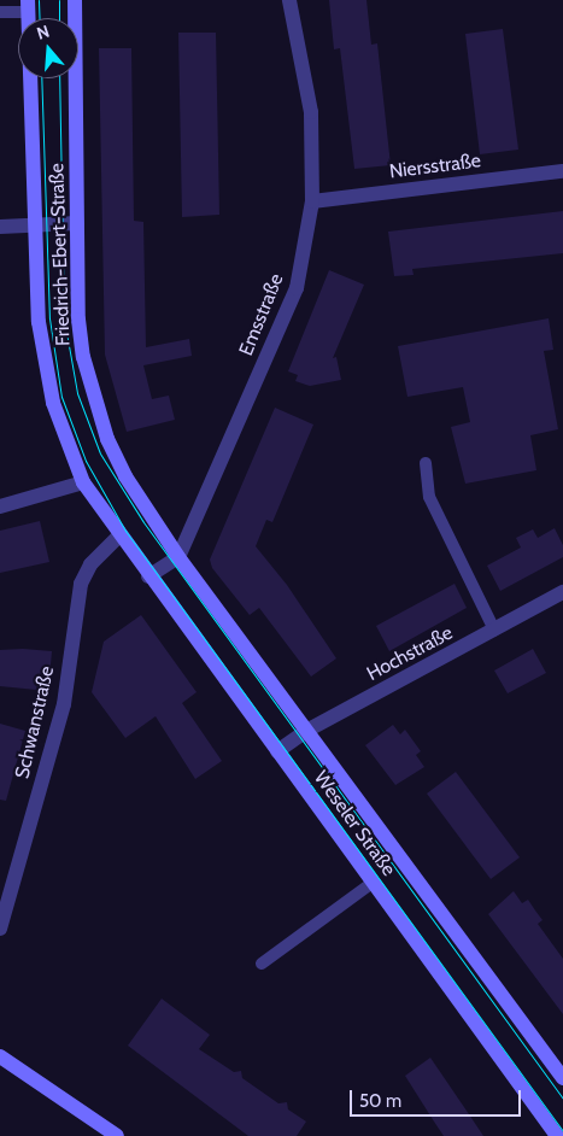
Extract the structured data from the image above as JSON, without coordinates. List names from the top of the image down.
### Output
{
  "streets": {
    "main road": ["Friedrich-Ebert-Straße", "Weseler Straße"],
    "street": [
      "Niersstraße",
      "Emsstraße",
      "Hochstraße",
      "Schwanstraße"
    ]
  },
  "crossings": [
    ["Niersstraße", "Emsstraße"],
    ["Friedrich-Ebert-Straße", "Emsstraße"],
    ["Friedrich-Ebert-Straße", "Schwanstraße"],
    ["Friedrich-Ebert-Straße", "Weseler Straße"],
    ["Emsstraße", "Weseler Straße"],
    ["Hochstraße", "Weseler Straße"],
    ["Schwanstraße", "Weseler Straße"]
  ],
  "scale_bar": "50 m",
  "north": "top"
}
